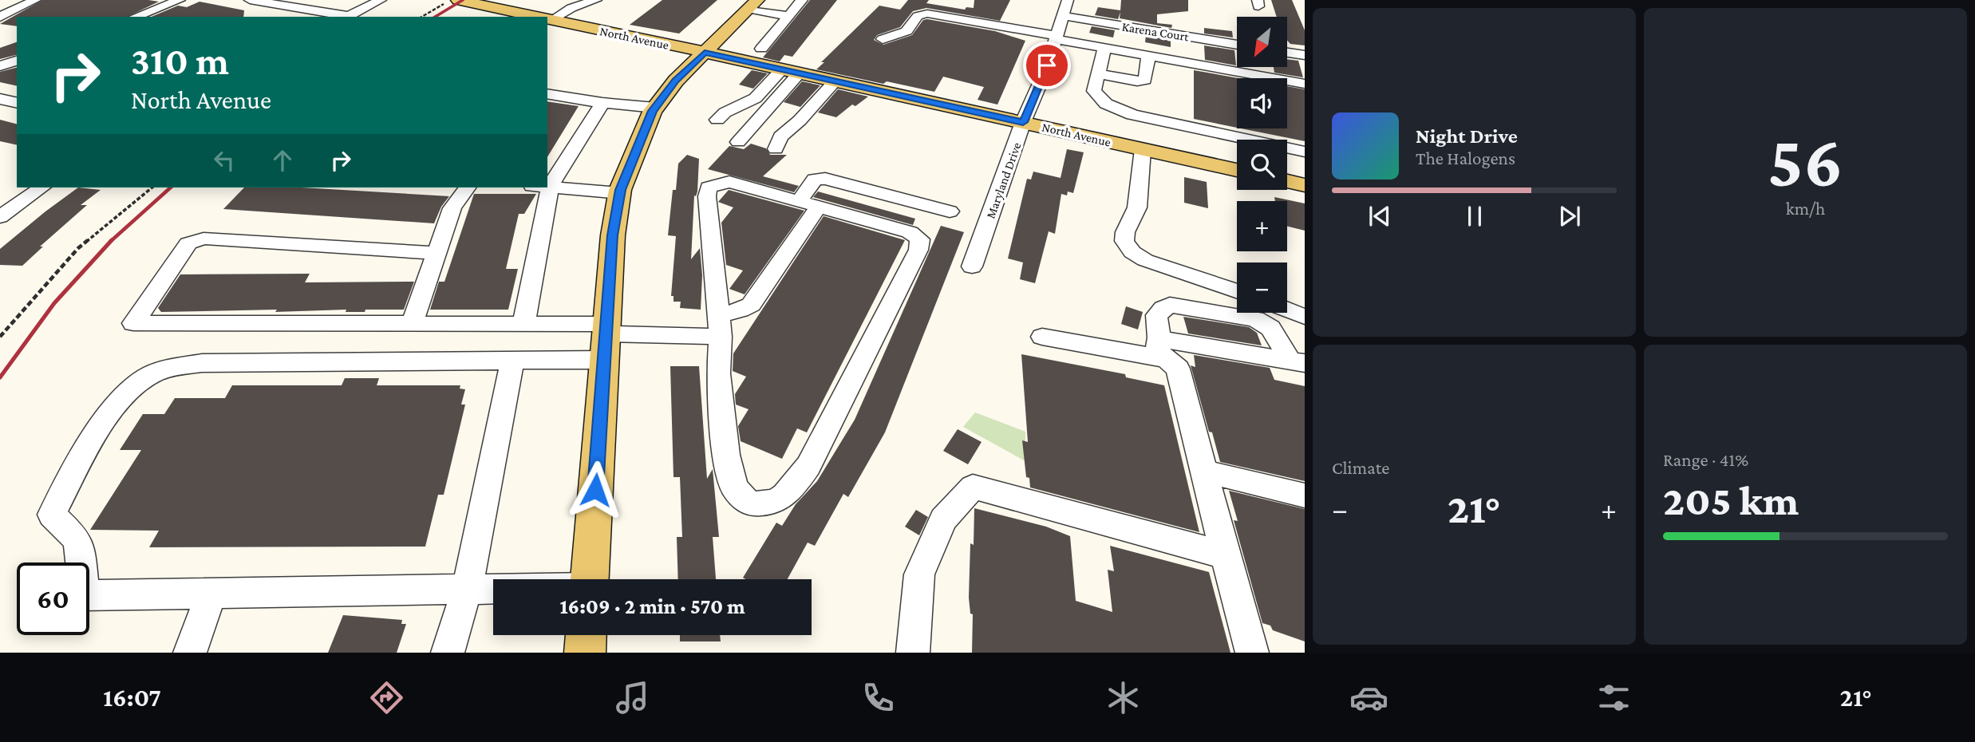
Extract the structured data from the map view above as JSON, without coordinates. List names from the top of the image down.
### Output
{
  "streets": {
    "main road": ["North Avenue"],
    "street": ["Karena Court", "Maryland Drive"]
  },
  "crossings": [
    ["Karena Court", "Maryland Drive"],
    ["North Avenue", "Maryland Drive"]
  ],
  "north": "bottom left",
  "page": {
    "tile": [
      ["56", "km/h"],
      "Climate",
      ["Range · 41%", "205 km"]
    ],
    "map_buttons": ["+", "−"],
    "turn": ["310 m", "North Avenue"],
    "song": ["Night Drive", "The Halogens"],
    "heat": ["−", "21°", "+"],
    "limit": "60",
    "trip": "16:09 · 2 min · 570 m",
    "tabs": ["16:07", "21°"]
  }
}
